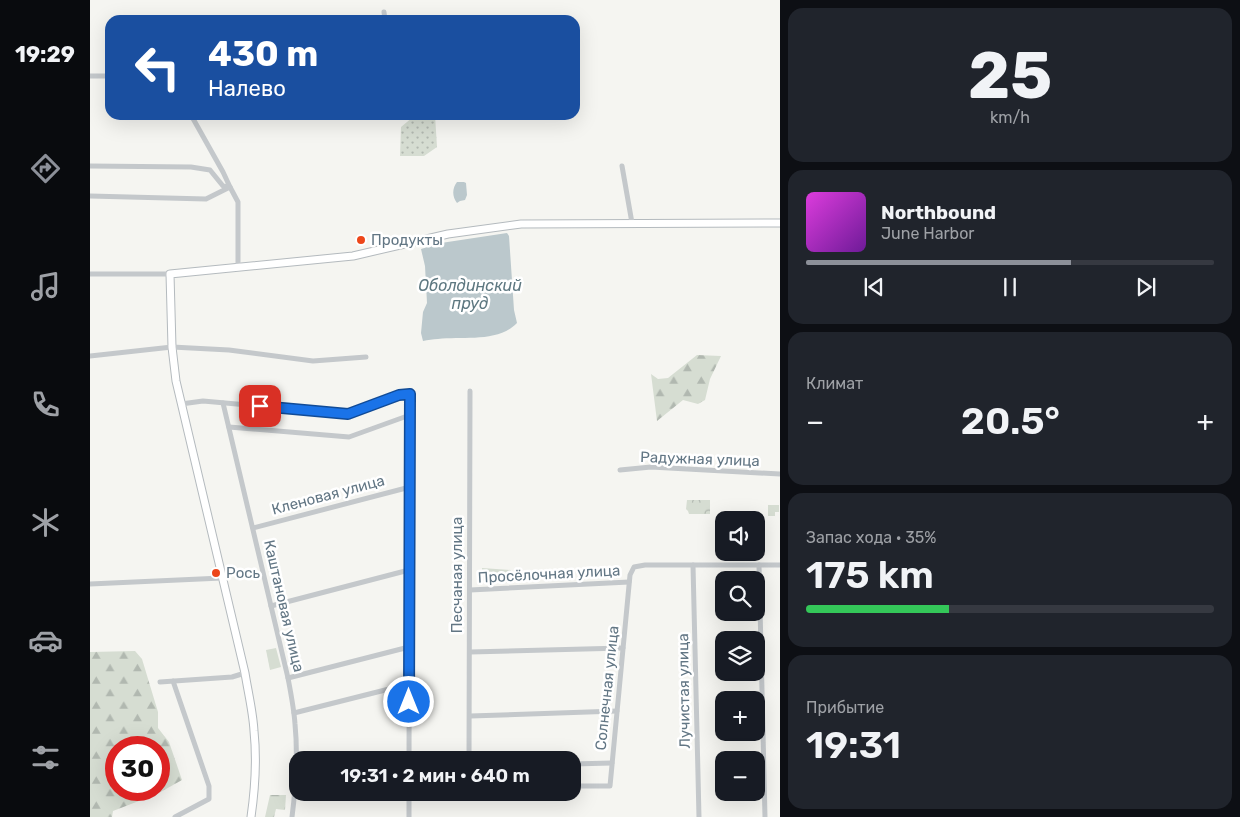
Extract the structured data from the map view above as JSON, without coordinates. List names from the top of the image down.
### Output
{
  "streets": {
    "street": [
      "Радужная улица",
      "Кленовая улица",
      "Просёлочная улица",
      "Песчаная улица",
      "Каштановая улица",
      "Солнечная улица",
      "Лучистая улица"
    ]
  },
  "crossings": [
    ["Кленовая улица", "Каштановая улица"],
    ["Просёлочная улица", "Песчаная улица"],
    ["Просёлочная улица", "Солнечная улица"]
  ],
  "water": ["Оболдинский пруд"],
  "places": ["Продукты", "Рось"],
  "page": {
    "tabs": "19:29",
    "tile": [
      ["25", "km/h"],
      "Климат",
      ["Запас хода · 35%", "175 km"],
      ["Прибытие", "19:31"]
    ],
    "turn": ["430 m", "Налево"],
    "song": ["Northbound", "June Harbor"],
    "heat": ["−", "20.5°", "+"],
    "map_buttons": ["+", "−"],
    "limit": "30",
    "trip": "19:31 · 2 мин · 640 m"
  }
}
